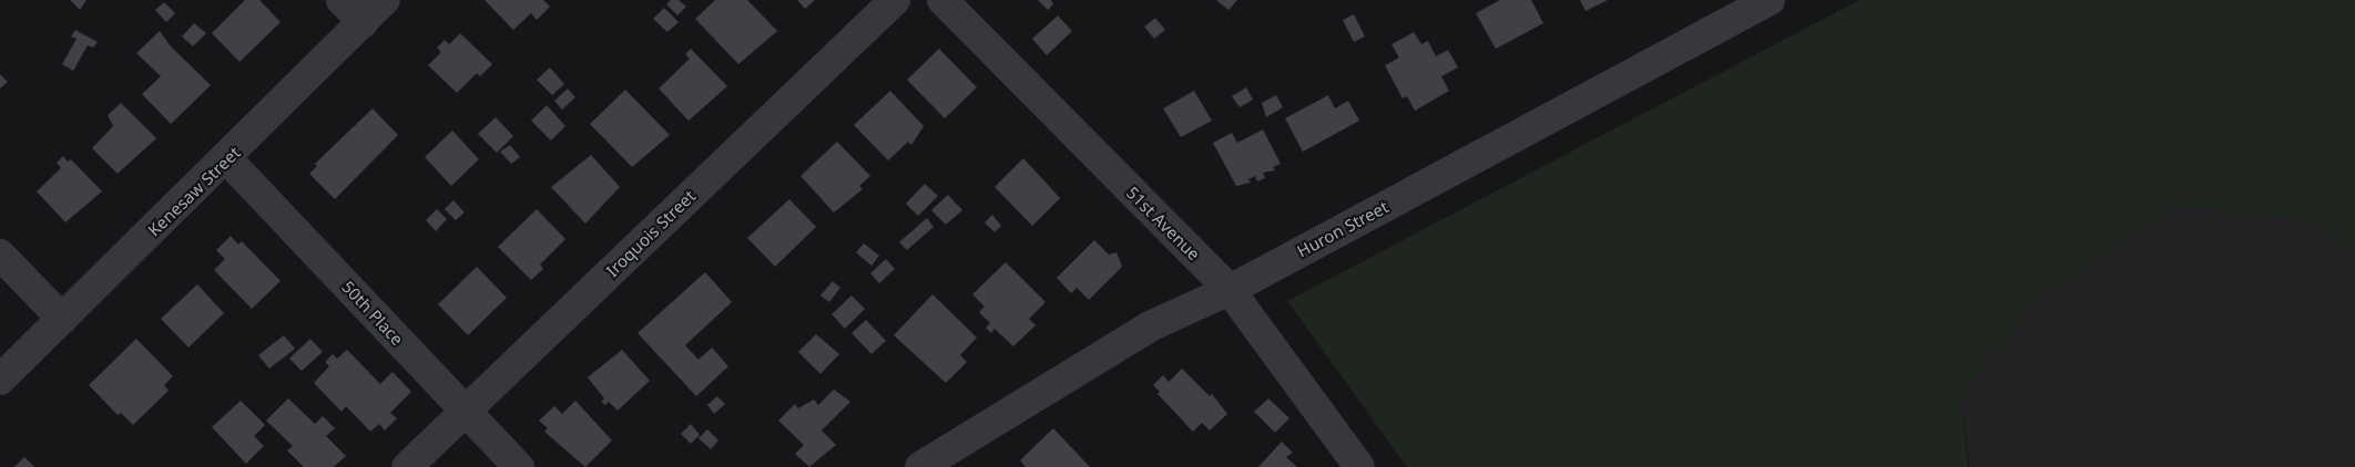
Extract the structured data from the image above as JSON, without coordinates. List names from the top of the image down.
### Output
{
  "streets": {
    "street": [
      "Kenesaw Street",
      "51st Avenue",
      "Huron Street",
      "Iroquois Street",
      "50th Place"
    ]
  },
  "crossings": [
    ["Kenesaw Street", "50th Place"],
    ["51st Avenue", "Huron Street"],
    ["Iroquois Street", "50th Place"]
  ]
}
